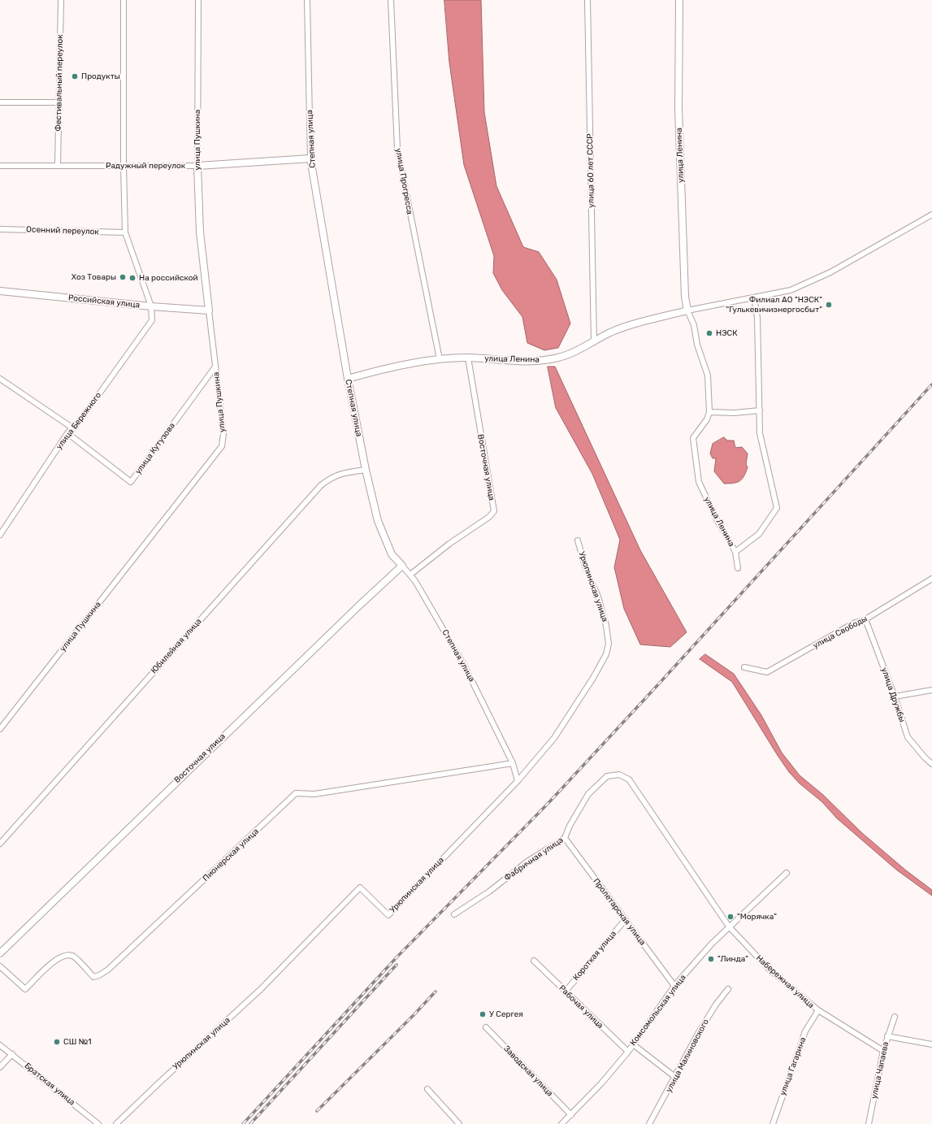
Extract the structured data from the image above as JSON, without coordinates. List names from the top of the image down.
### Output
{
  "streets": {
    "street": [
      "Фестивальный переулок",
      "Степная улица",
      "улица Пушкина",
      "улица Ленина",
      "Радужный переулок",
      "улица 60 лет СССР",
      "улица Прогресса",
      "Осенний переулок",
      "Российская улица",
      "улица Бережного",
      "улица Кутузова",
      "Восточная улица",
      "Урюпинская улица",
      "улица Свободы",
      "Юбилейная улица",
      "улица Дружбы",
      "Пионерская улица",
      "Фабричная улица",
      "Пролетарская улица",
      "Короткая улица",
      "Набережная улица",
      "Рабочая улица",
      "Комсомольская улица",
      "улица Малиновского",
      "улица Гагарина",
      "улица Чапаева",
      "Заводская улица",
      "Братская улица"
    ]
  },
  "crossings": [
    ["Фестивальный переулок", "Радужный переулок"],
    ["Степная улица", "улица Ленина"],
    ["Степная улица", "Радужный переулок"],
    ["Степная улица", "Восточная улица"],
    ["Степная улица", "Урюпинская улица"],
    ["Степная улица", "Юбилейная улица"],
    ["Степная улица", "Пионерская улица"],
    ["улица Пушкина", "Радужный переулок"],
    ["улица Пушкина", "Российская улица"],
    ["улица Пушкина", "улица Кутузова"],
    ["улица Ленина", "улица 60 лет СССР"],
    ["улица Ленина", "улица Прогресса"],
    ["улица Ленина", "Восточная улица"],
    ["Российская улица", "улица Бережного"],
    ["улица Бережного", "улица Кутузова"],
    ["улица Свободы", "улица Дружбы"],
    ["Фабричная улица", "Пролетарская улица"],
    ["Фабричная улица", "Набережная улица"],
    ["Пролетарская улица", "Короткая улица"],
    ["Пролетарская улица", "Комсомольская улица"],
    ["Короткая улица", "Рабочая улица"],
    ["Набережная улица", "Комсомольская улица"],
    ["Набережная улица", "улица Гагарина"],
    ["Набережная улица", "улица Чапаева"],
    ["Рабочая улица", "Комсомольская улица"],
    ["Комсомольская улица", "Заводская улица"]
  ],
  "places": [
    "Продукты",
    "Хоз Товары",
    "На российской",
    "Филиал АО \"НЭСК\" \"Гулькевичиэнергосбыт\"",
    "НЭСК",
    "\"Морячка\"",
    "\"Линда\"",
    "У Сергея",
    "СШ №1"
  ]
}
